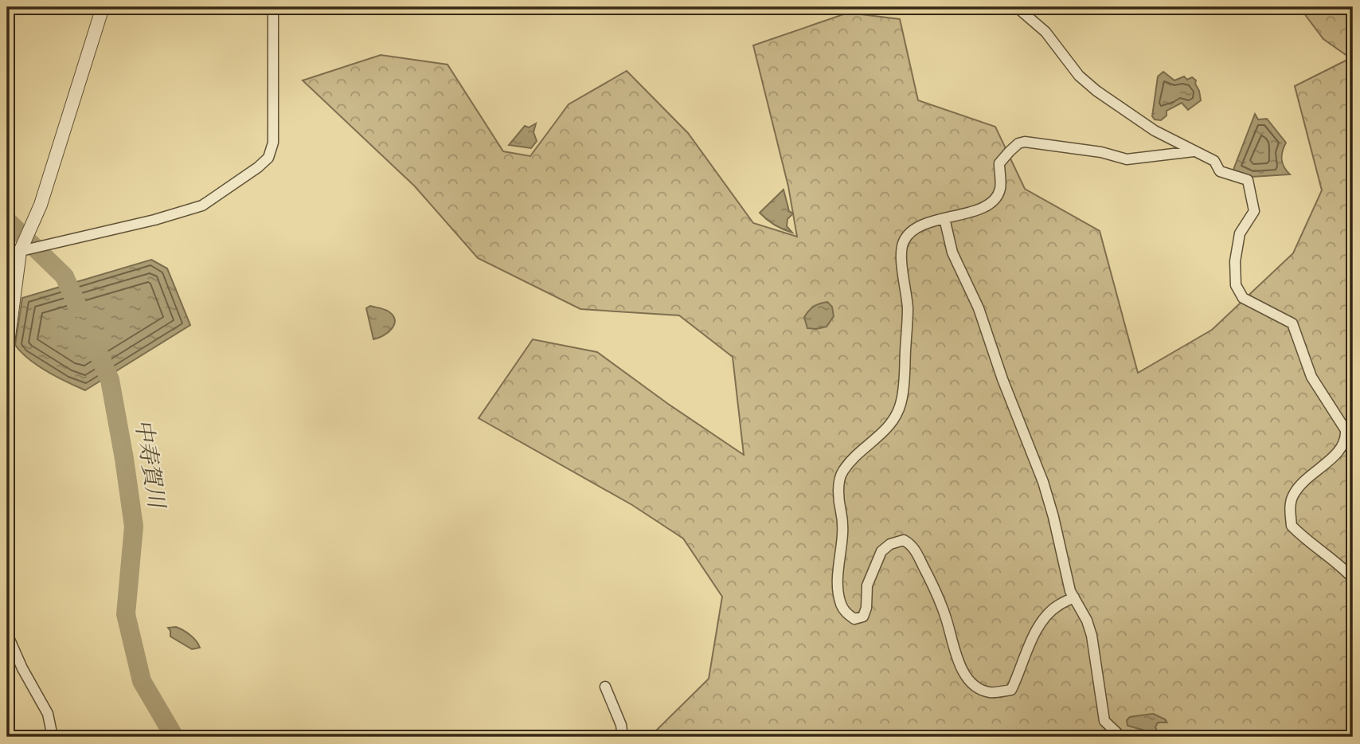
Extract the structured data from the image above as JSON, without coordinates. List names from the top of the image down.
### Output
{
  "water": ["中寿賀川"]
}
